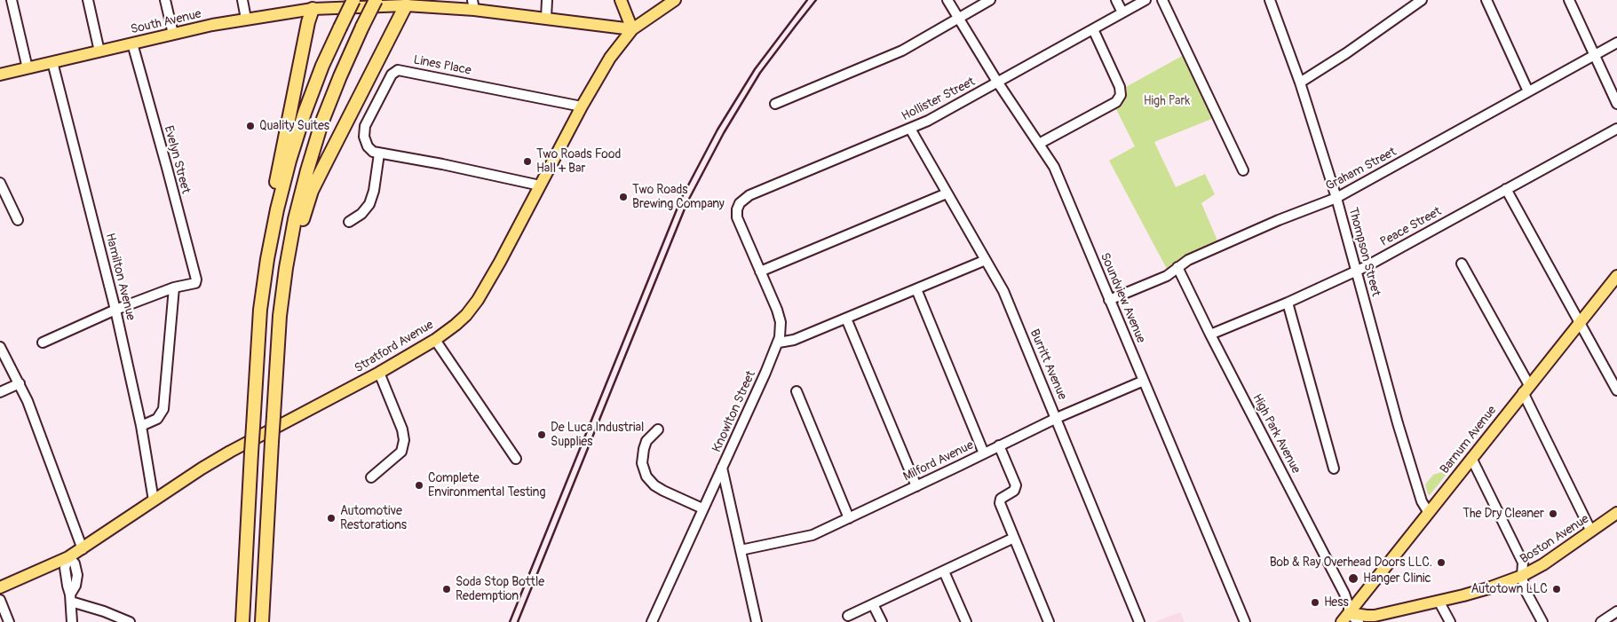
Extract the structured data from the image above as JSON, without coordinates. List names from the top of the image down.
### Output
{
  "streets": {
    "main road": [
      "South Avenue",
      "Stratford Avenue",
      "Barnum Avenue",
      "Boston Avenue"
    ],
    "street": [
      "Lines Place",
      "Hollister Street",
      "Evelyn Street",
      "Graham Street",
      "Peace Street",
      "Thompson Street",
      "Hamilton Avenue",
      "Soundview Avenue",
      "Burritt Avenue",
      "Knowlton Street",
      "High Park Avenue",
      "Milford Avenue"
    ]
  },
  "crossings": [
    ["South Avenue", "Evelyn Street"],
    ["South Avenue", "Hamilton Avenue"],
    ["South Avenue", "Stratford Avenue"],
    ["Lines Place", "Stratford Avenue"],
    ["Hollister Street", "Soundview Avenue"],
    ["Hollister Street", "Burritt Avenue"],
    ["Hollister Street", "Knowlton Street"],
    ["Graham Street", "Thompson Street"],
    ["Graham Street", "Soundview Avenue"],
    ["Graham Street", "High Park Avenue"],
    ["Peace Street", "Thompson Street"],
    ["Peace Street", "High Park Avenue"],
    ["Thompson Street", "Barnum Avenue"],
    ["Hamilton Avenue", "Stratford Avenue"],
    ["Soundview Avenue", "Milford Avenue"],
    ["Burritt Avenue", "Milford Avenue"],
    ["High Park Avenue", "Barnum Avenue"],
    ["High Park Avenue", "Boston Avenue"],
    ["Barnum Avenue", "Boston Avenue"]
  ],
  "parks": ["High Park"],
  "places": [
    "Quality Suites",
    "Two Roads Food Hall + Bar",
    "Two Roads Brewing Company",
    "De Luca Industrial Supplies",
    "Complete Environmental Testing",
    "The Dry Cleaner",
    "Automotive Restorations",
    "Bob & Ray Overhead Doors LLC.",
    "Hanger Clinic",
    "Soda Stop Bottle Redemption",
    "Autotown LLC",
    "Hess"
  ]
}
